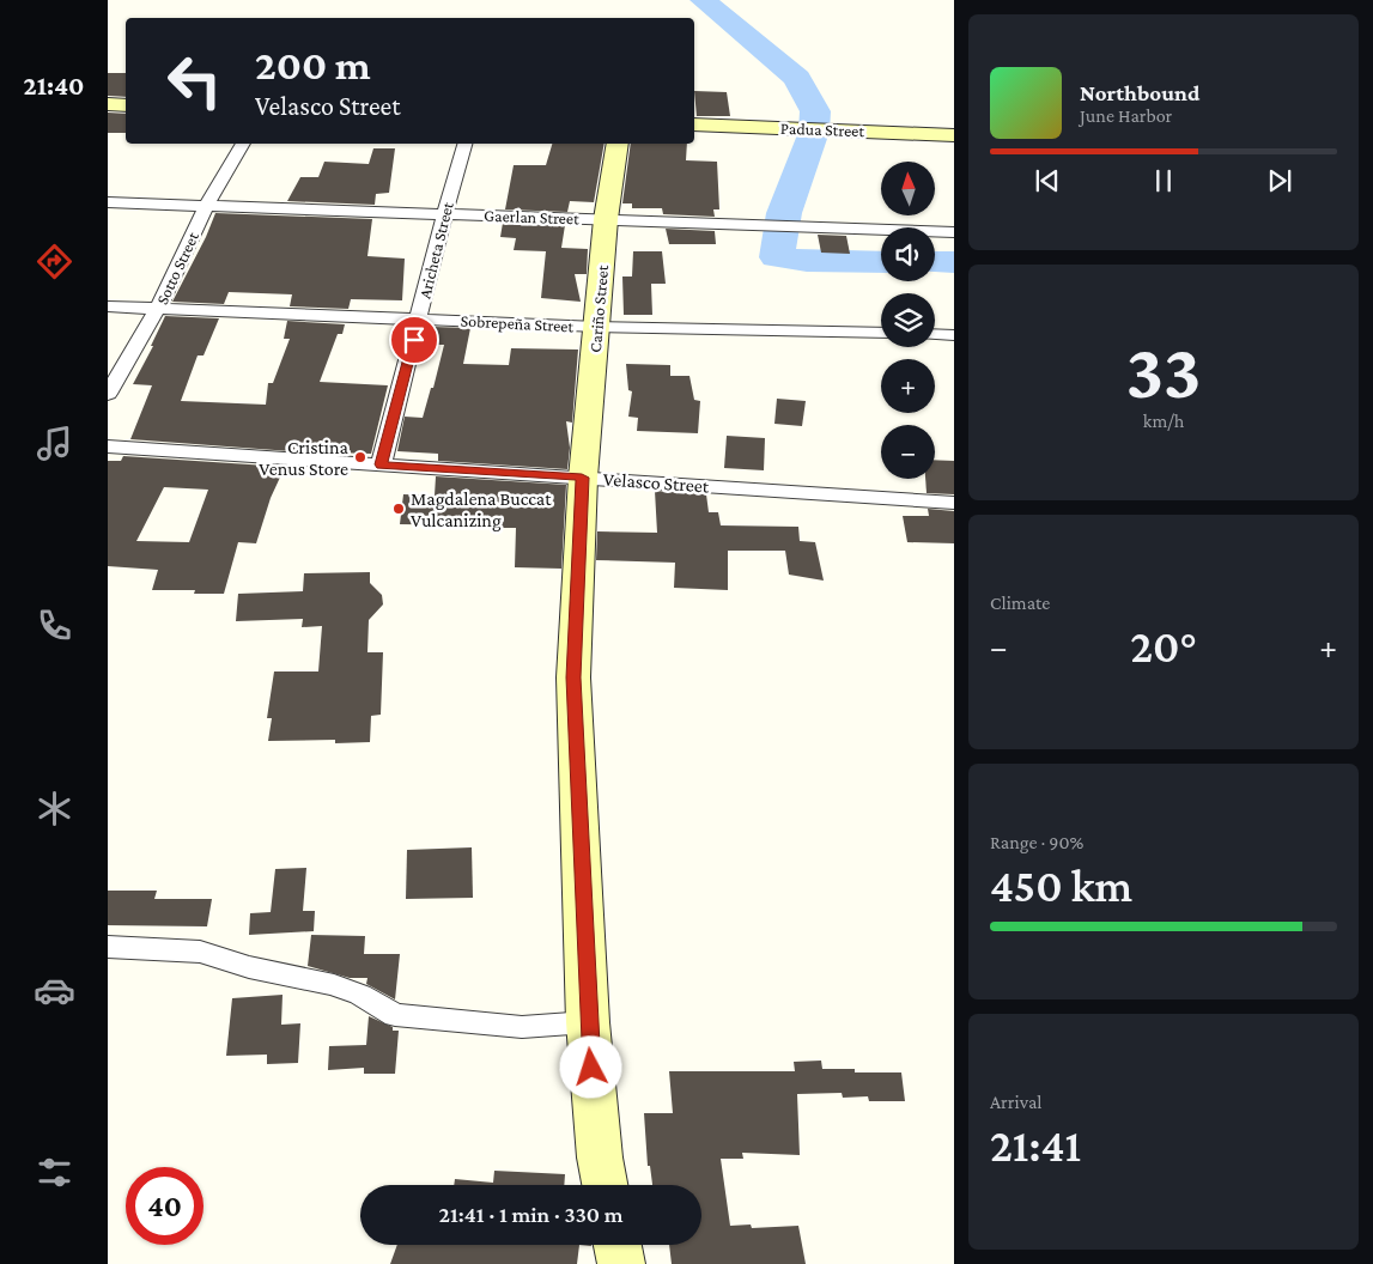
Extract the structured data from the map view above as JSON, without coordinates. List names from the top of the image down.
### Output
{
  "streets": {
    "street": [
      "Padua Street",
      "Gaerlan Street",
      "Aricheta Street",
      "Sotto Street",
      "Cariño Street",
      "Sobrepeña Street",
      "Velasco Street"
    ]
  },
  "crossings": [
    ["Gaerlan Street", "Aricheta Street"],
    ["Gaerlan Street", "Sotto Street"],
    ["Gaerlan Street", "Cariño Street"],
    ["Aricheta Street", "Sobrepeña Street"],
    ["Aricheta Street", "Velasco Street"],
    ["Sotto Street", "Sobrepeña Street"],
    ["Cariño Street", "Sobrepeña Street"],
    ["Cariño Street", "Velasco Street"]
  ],
  "places": ["Cristina Venus Store", "Magdalena Buccat Vulcanizing"],
  "north": "top",
  "page": {
    "tabs": "21:40",
    "turn": ["200 m", "Velasco Street"],
    "song": ["Northbound", "June Harbor"],
    "map_buttons": ["+", "−"],
    "tile": [
      ["33", "km/h"],
      "Climate",
      ["Range · 90%", "450 km"],
      ["Arrival", "21:41"]
    ],
    "heat": ["−", "20°", "+"],
    "limit": "40",
    "trip": "21:41 · 1 min · 330 m"
  }
}
